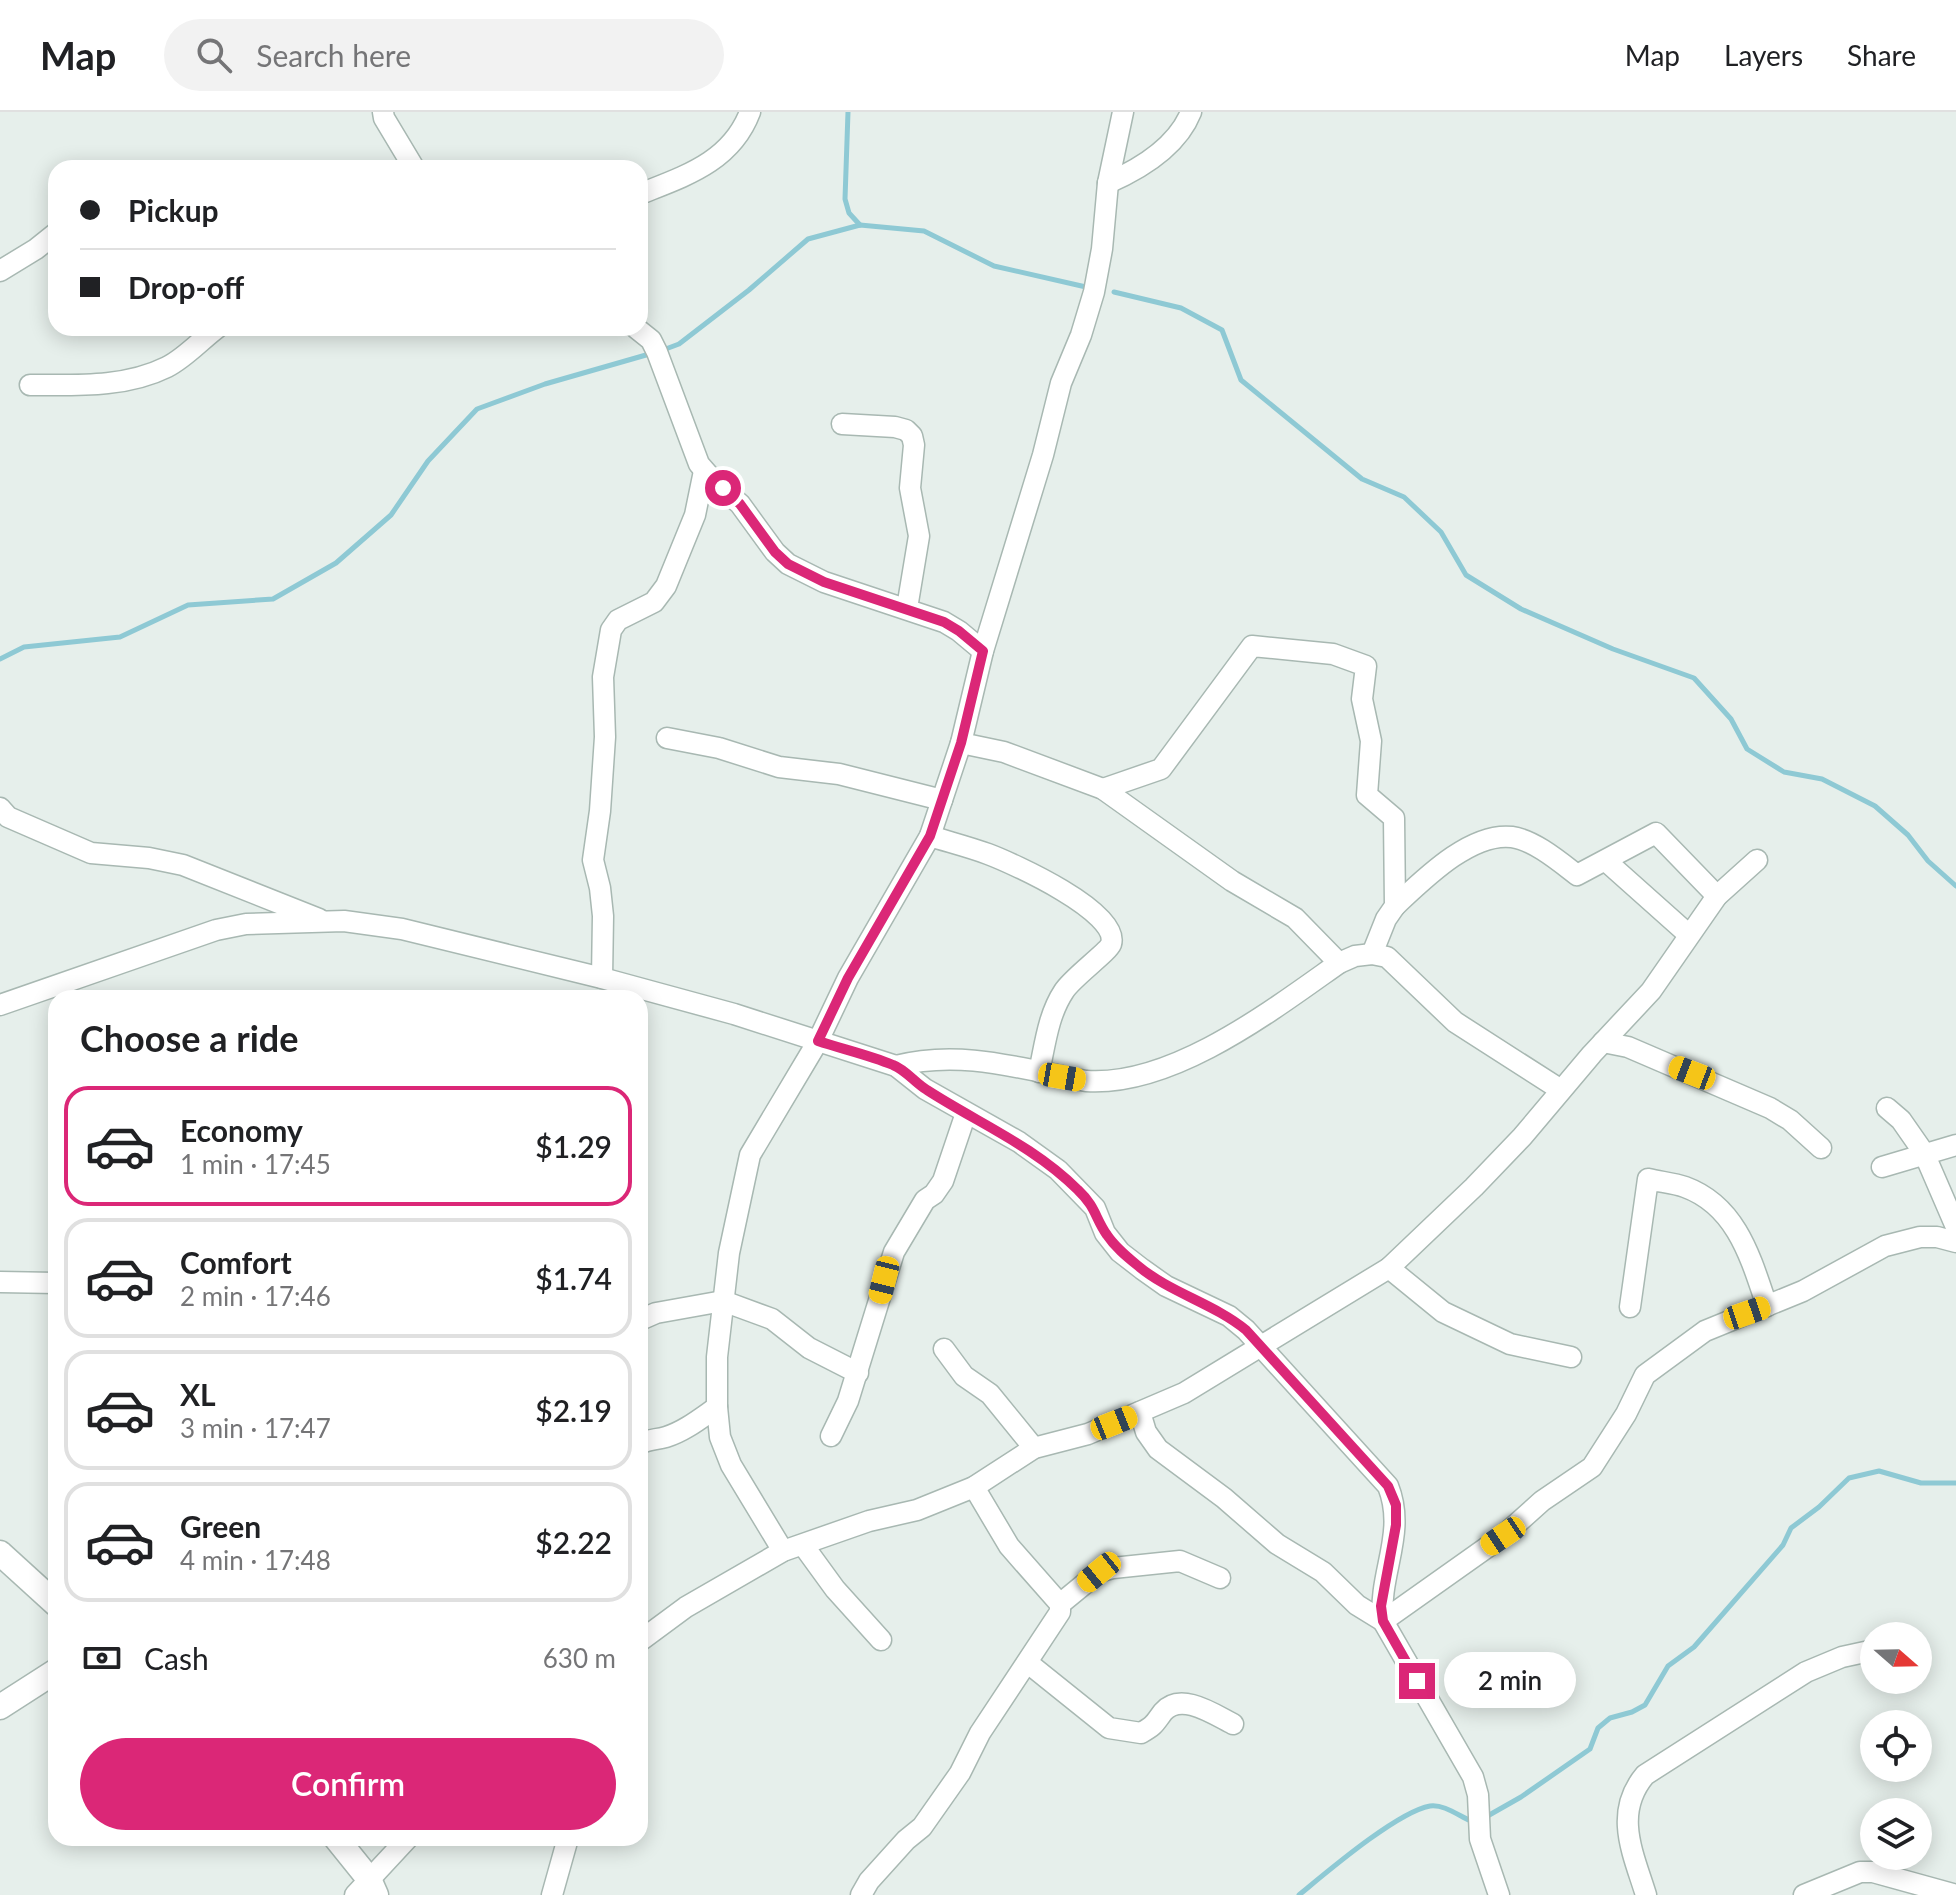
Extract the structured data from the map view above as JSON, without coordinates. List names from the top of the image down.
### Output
{
  "north": "right",
  "page": {
    "header": "Map",
    "search": "Search here",
    "nav": ["Map", "Layers", "Share"],
    "banner": ["Pickup", "Drop-off"],
    "heading": "Choose a ride",
    "list": [
      {
        "name": "Economy",
        "note": "1 min · 17:45",
        "value": "$1.29"
      },
      {
        "name": "Comfort",
        "note": "2 min · 17:46",
        "value": "$1.74"
      },
      {
        "name": "XL",
        "note": "3 min · 17:47",
        "value": "$2.19"
      },
      {
        "name": "Green",
        "note": "4 min · 17:48",
        "value": "$2.22"
      }
    ],
    "pay": ["Cash", "630 m"],
    "bubble": "2 min",
    "buttons": "Confirm"
  }
}
